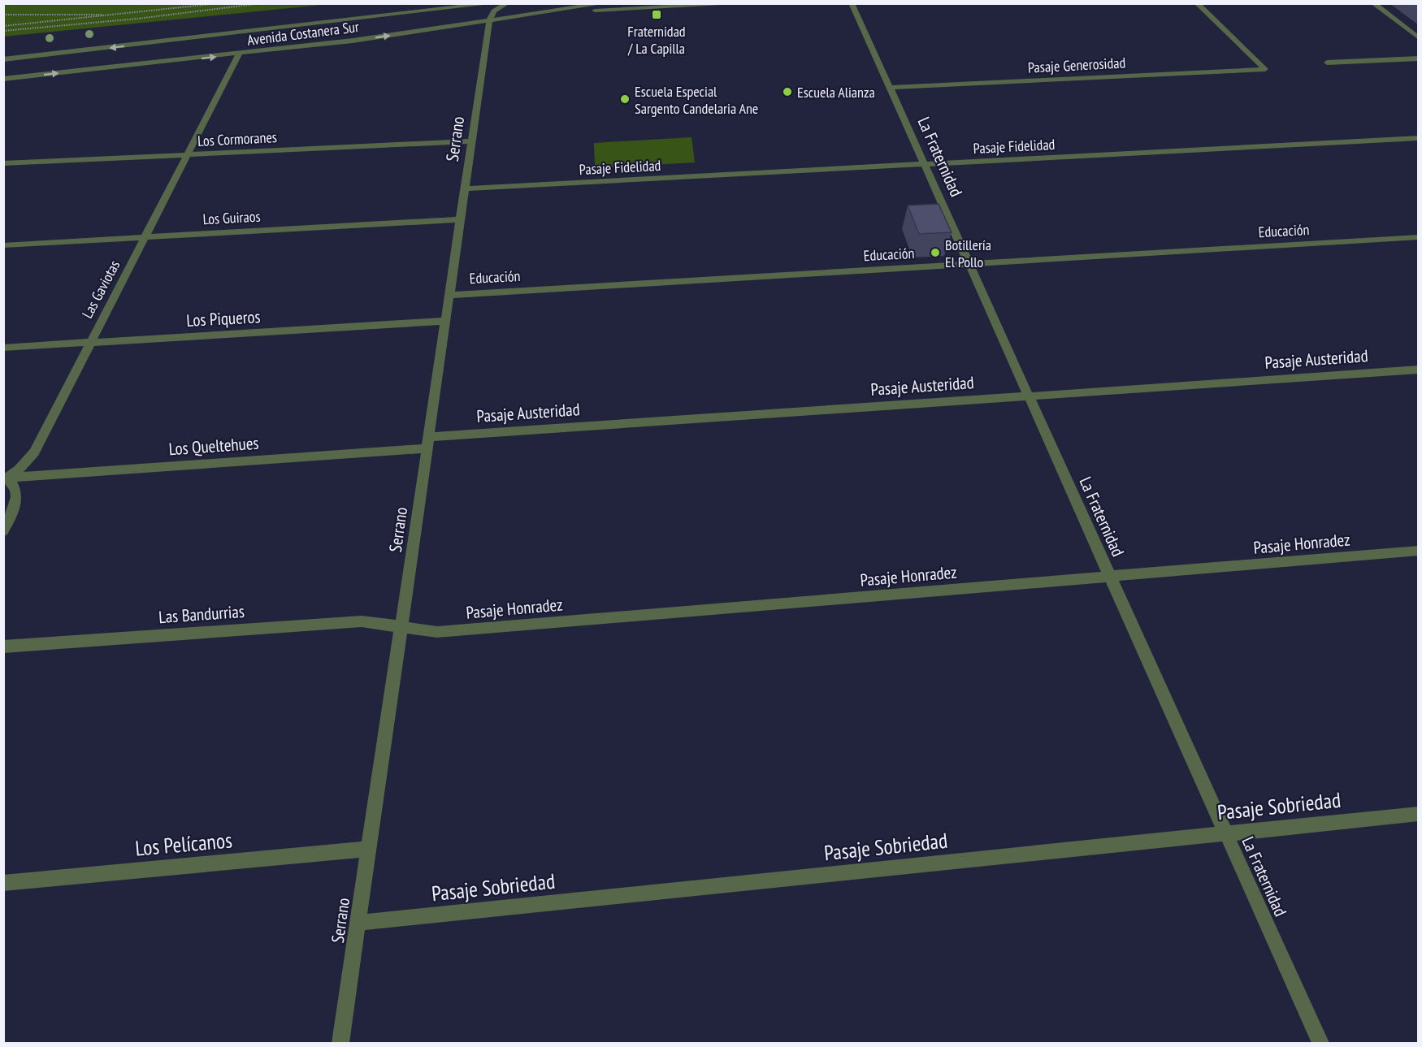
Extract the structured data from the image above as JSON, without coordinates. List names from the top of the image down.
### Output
{
  "streets": {
    "street": [
      "Avenida Costanera Sur",
      "Pasaje Generosidad",
      "Los Cormoranes",
      "Serrano",
      "Pasaje Fidelidad",
      "La Fraternidad",
      "Los Guiraos",
      "Educación",
      "Las Gaviotas",
      "Los Piqueros",
      "Pasaje Austeridad",
      "Los Queltehues",
      "Pasaje Honradez",
      "Las Bandurrias",
      "Pasaje Sobriedad",
      "Los Pelícanos"
    ]
  },
  "crossings": [
    ["Avenida Costanera Sur", "Serrano"],
    ["Avenida Costanera Sur", "Las Gaviotas"],
    ["Pasaje Generosidad", "La Fraternidad"],
    ["Los Cormoranes", "Serrano"],
    ["Los Cormoranes", "Las Gaviotas"],
    ["Serrano", "Pasaje Fidelidad"],
    ["Serrano", "Los Guiraos"],
    ["Serrano", "Educación"],
    ["Serrano", "Los Piqueros"],
    ["Serrano", "Pasaje Austeridad"],
    ["Serrano", "Los Queltehues"],
    ["Serrano", "Pasaje Honradez"],
    ["Serrano", "Las Bandurrias"],
    ["Serrano", "Pasaje Sobriedad"],
    ["Serrano", "Los Pelícanos"],
    ["Pasaje Fidelidad", "La Fraternidad"],
    ["La Fraternidad", "Educación"],
    ["La Fraternidad", "Pasaje Austeridad"],
    ["La Fraternidad", "Pasaje Honradez"],
    ["La Fraternidad", "Pasaje Sobriedad"],
    ["Los Guiraos", "Las Gaviotas"],
    ["Las Gaviotas", "Los Piqueros"],
    ["Las Gaviotas", "Los Queltehues"],
    ["Pasaje Austeridad", "Los Queltehues"],
    ["Pasaje Honradez", "Las Bandurrias"]
  ],
  "places": {
    "transit": ["Fraternidad / La Capilla"],
    "other": ["Escuela Alianza", "Escuela Especial Sargento Candelaria Ane", "Botillería El Pollo"]
  }
}
